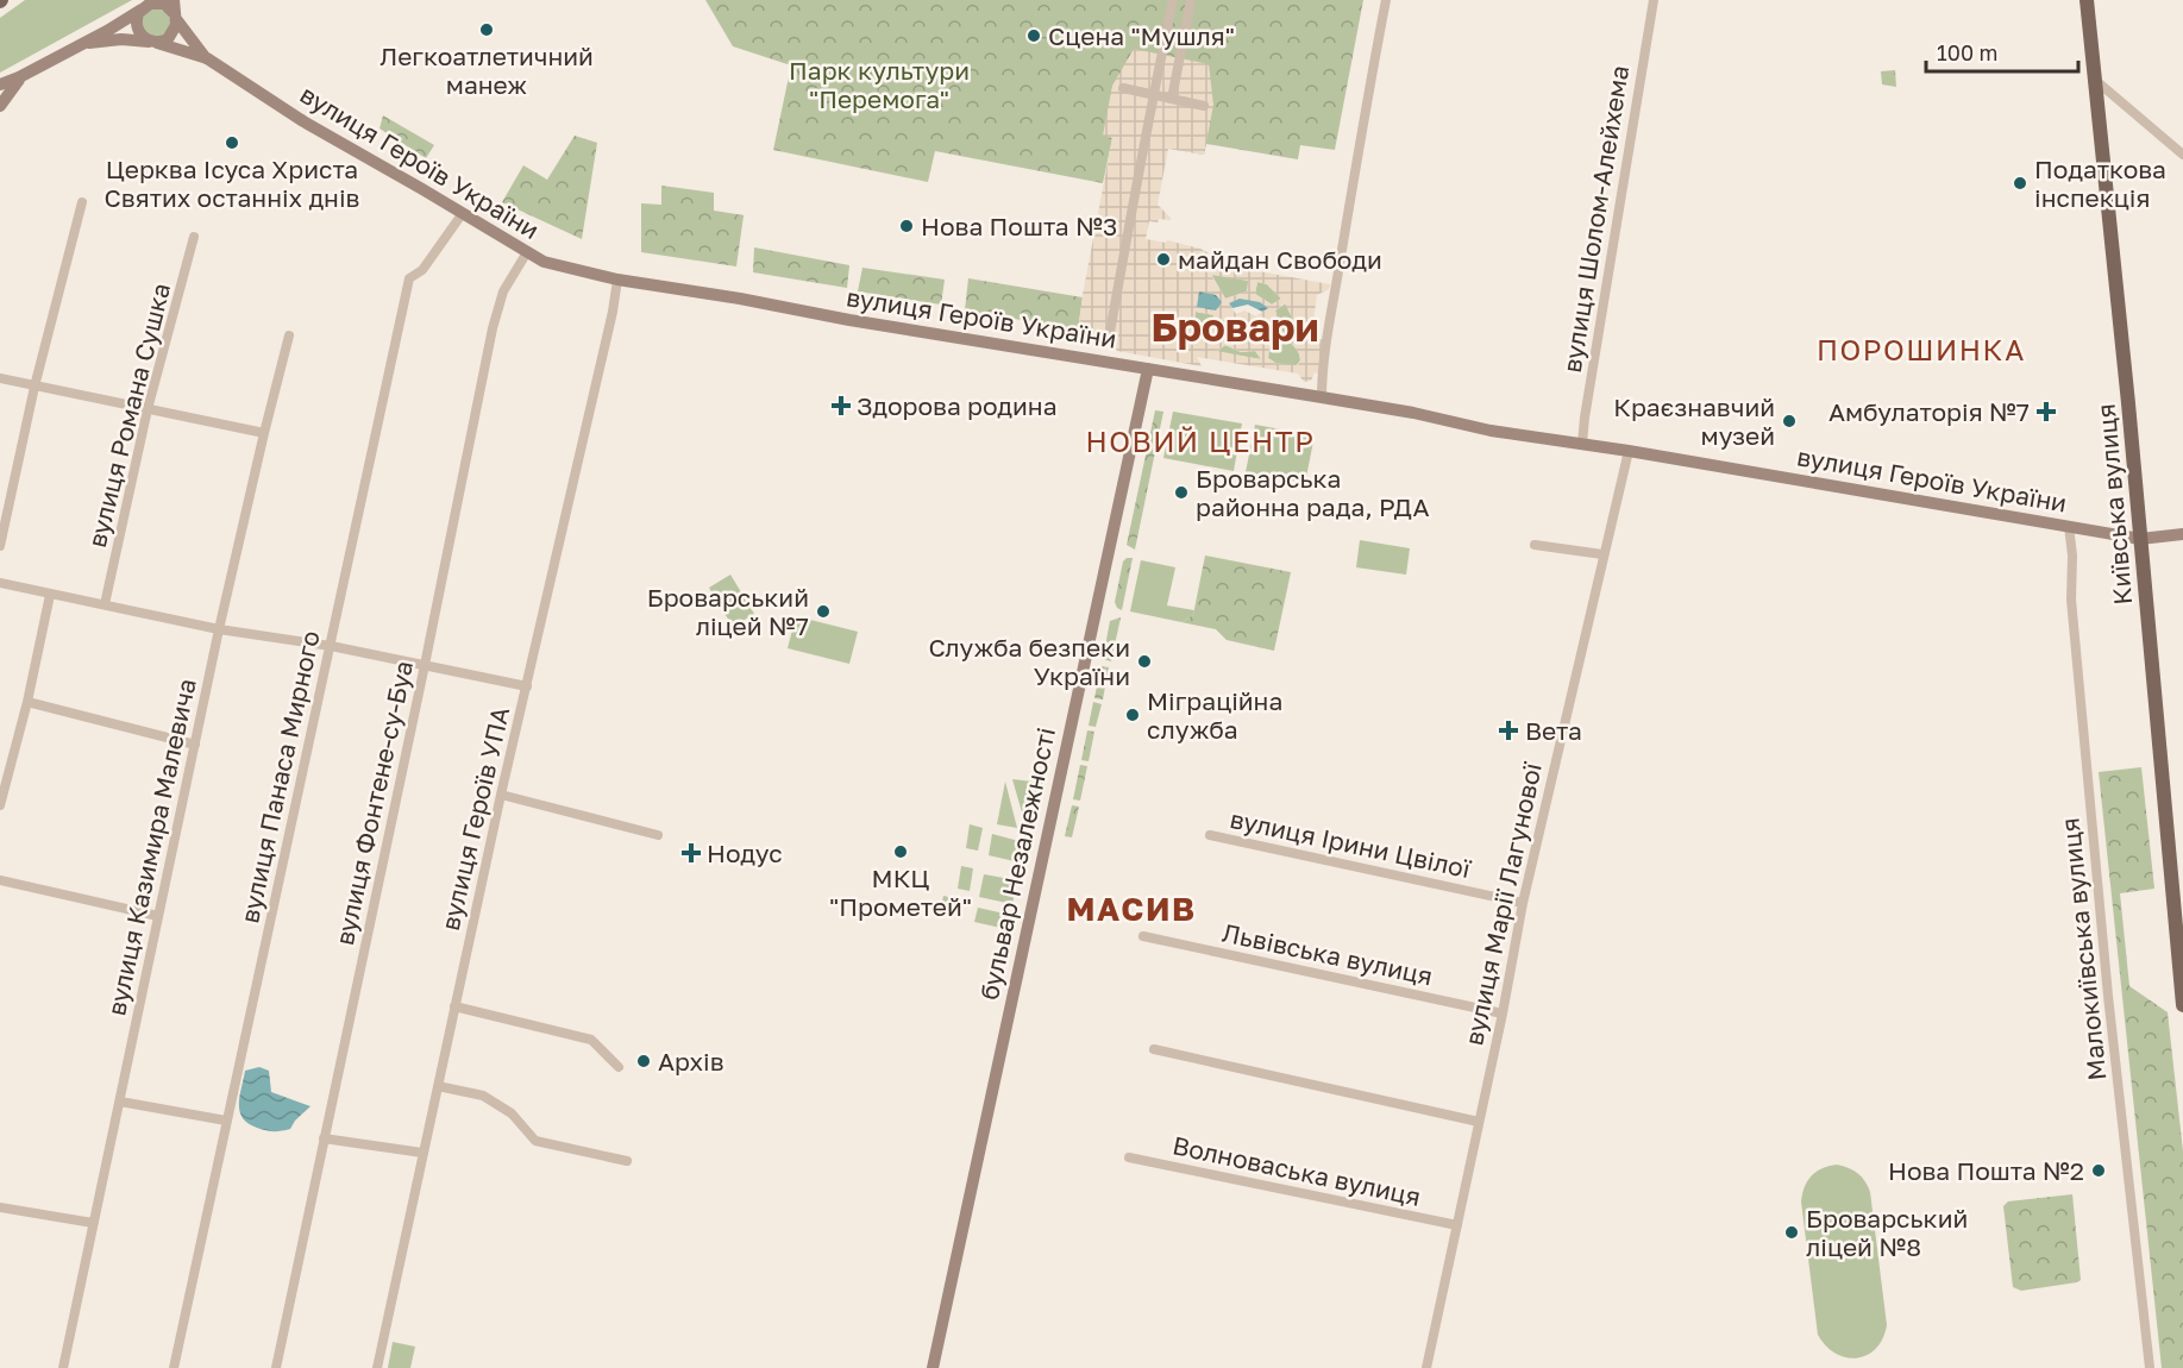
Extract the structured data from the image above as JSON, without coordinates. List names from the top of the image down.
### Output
{
  "streets": {
    "main road": ["вулиця Героїв України", "Київська вулиця", "бульвар Незалежності"],
    "street": [
      "вулиця Шолом-Алейхема",
      "вулиця Романа Сушка",
      "вулиця Панаса Мирного",
      "вулиця Фонтене-су-Буа",
      "вулиця Героїв УПА",
      "вулиця Ірини Цвілої",
      "вулиця Казимира Малевича",
      "вулиця Марії Лагунової",
      "Малокиївська вулиця",
      "Львівська вулиця",
      "Волноваська вулиця"
    ]
  },
  "crossings": [
    ["вулиця Героїв України", "вулиця Шолом-Алейхема"],
    ["вулиця Героїв України", "Київська вулиця"],
    ["вулиця Героїв України", "вулиця Панаса Мирного"],
    ["вулиця Героїв України", "вулиця Фонтене-су-Буа"],
    ["вулиця Героїв України", "вулиця Героїв УПА"],
    ["вулиця Героїв України", "бульвар Незалежності"],
    ["вулиця Героїв України", "вулиця Марії Лагунової"],
    ["вулиця Героїв України", "Малокиївська вулиця"],
    ["вулиця Ірини Цвілої", "вулиця Марії Лагунової"],
    ["вулиця Марії Лагунової", "Львівська вулиця"],
    ["вулиця Марії Лагунової", "Волноваська вулиця"]
  ],
  "districts": [
    "Бровари",
    "ПОРОШИНКА",
    "НОВИЙ ЦЕНТР",
    "МАСИВ"
  ],
  "parks": ["Парк культури \"Перемога\""],
  "places": {
    "other": [
      "Легкоатлетичний манеж",
      "Сцена \"Мушля\"",
      "Церква Ісуса Христа Святих останніх днів",
      "Податкова інспекція",
      "Нова Пошта №3",
      "майдан Свободи",
      "Краєзнавчий музей",
      "Броварська районна рада, РДА",
      "Броварський ліцей №7",
      "Служба безпеки України",
      "Міграційна служба",
      "МКЦ \"Прометей\"",
      "Архів",
      "Нова Пошта №2",
      "Броварський ліцей №8"
    ],
    "health": [
      "Здорова родина",
      "Амбулаторія №7",
      "Вета",
      "Нодус"
    ]
  },
  "scale_bar": "100 m"
}
